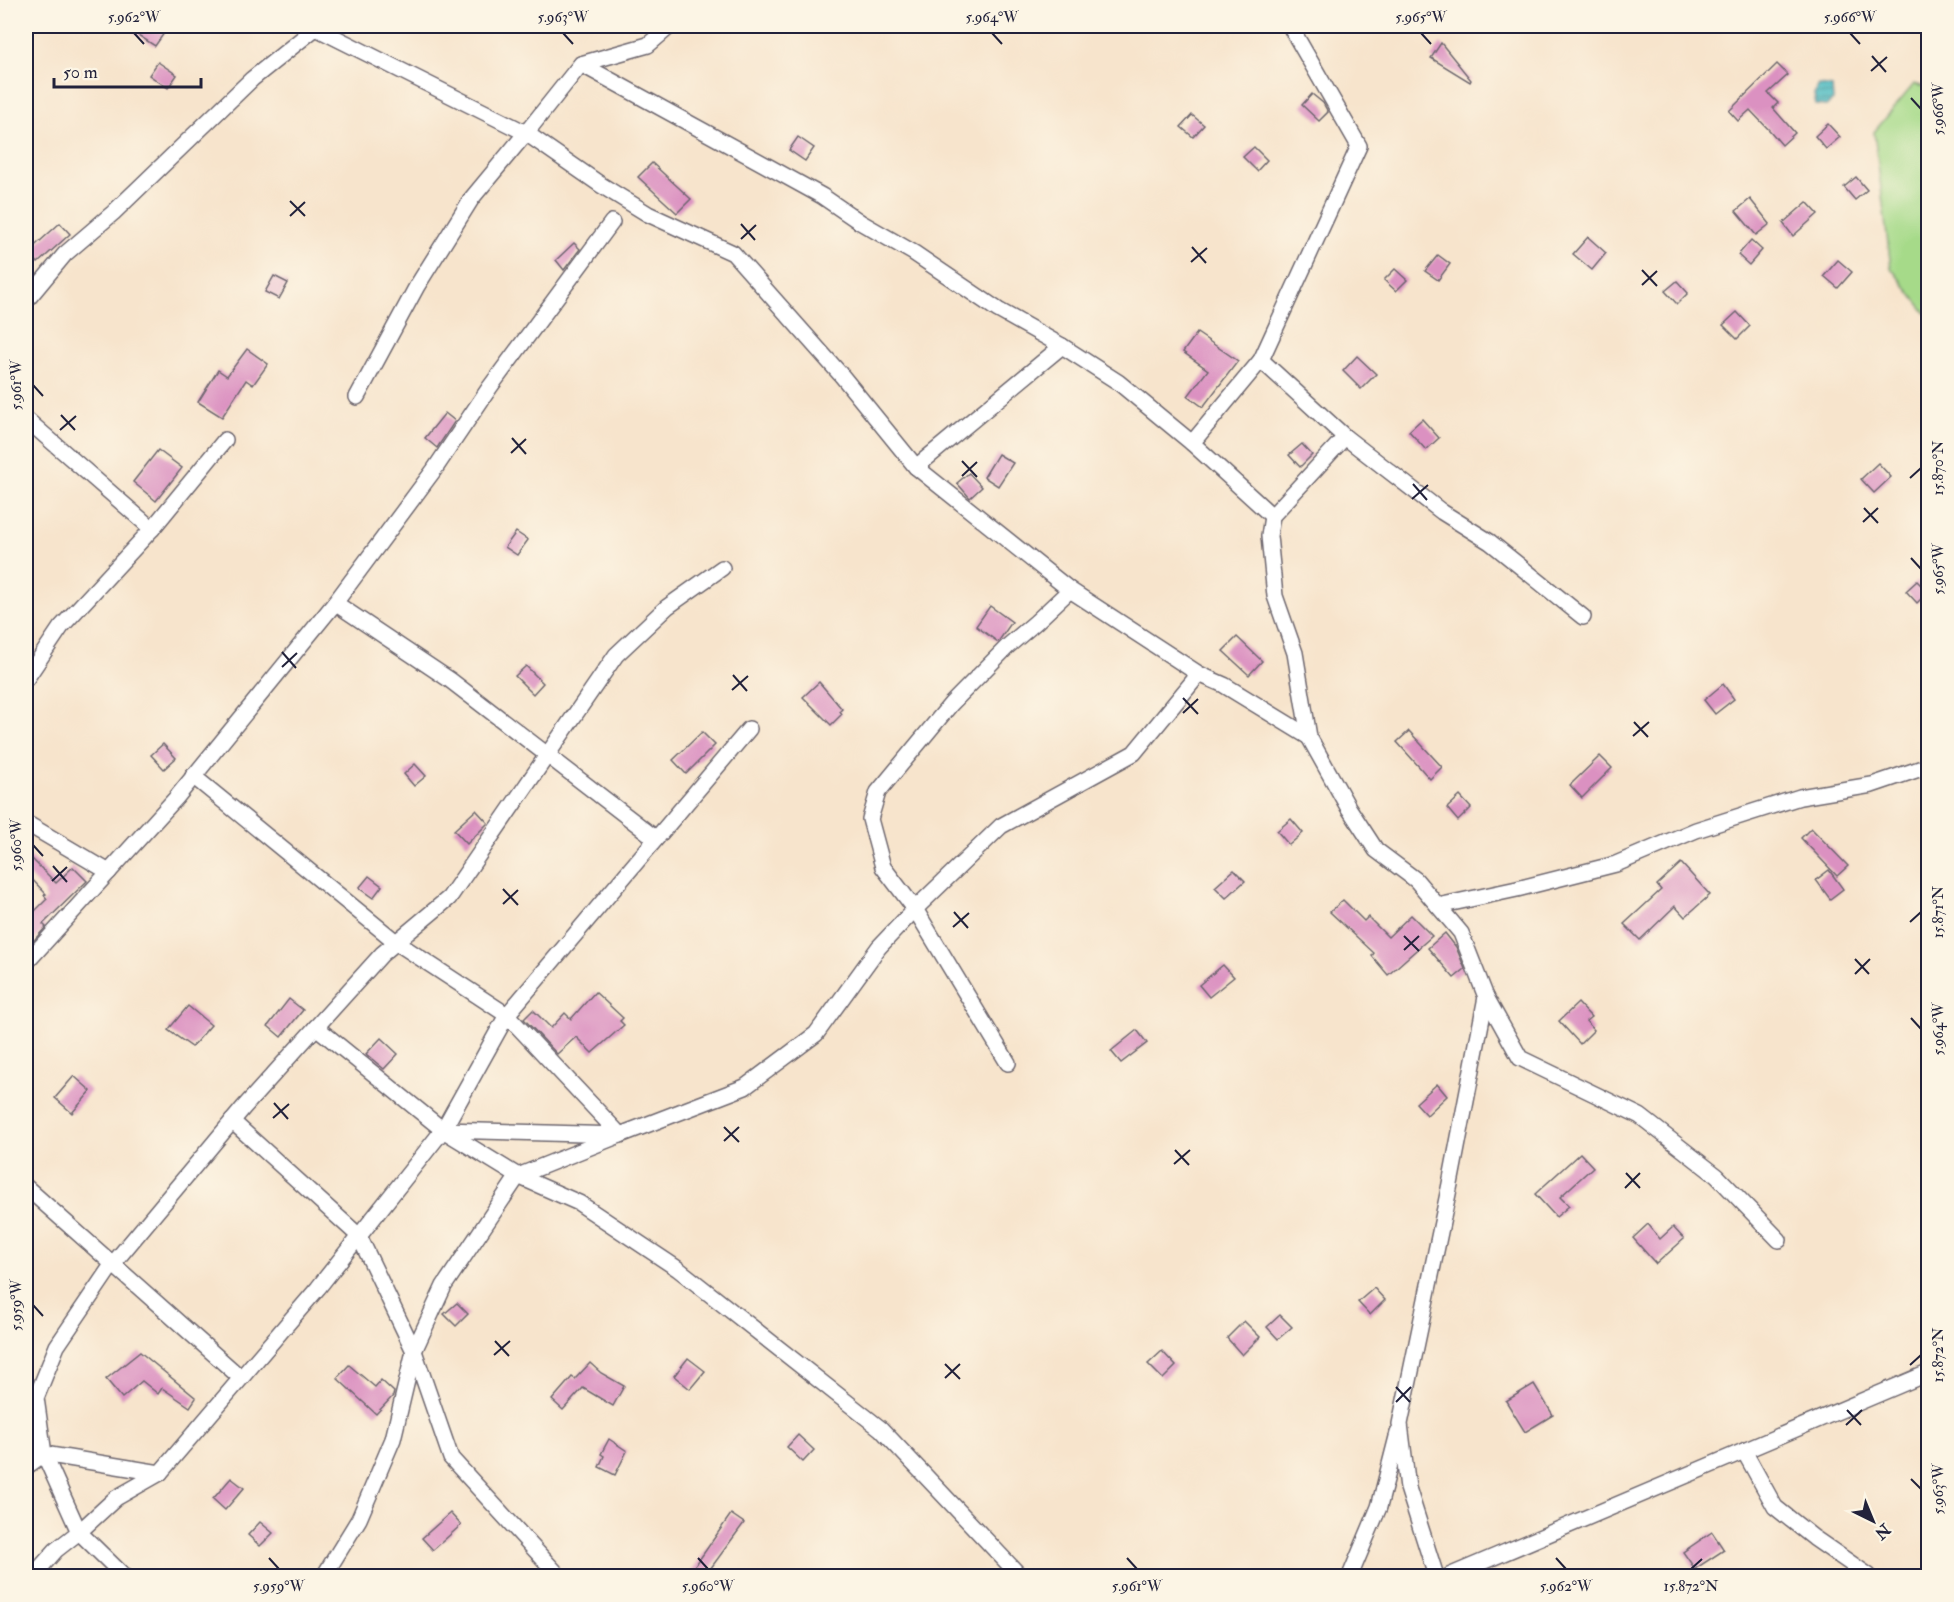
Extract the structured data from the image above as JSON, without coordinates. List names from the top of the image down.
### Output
{
  "scale_bar": "50 m",
  "north": "bottom right",
  "coordinates": [
    "5.962°W",
    "5.963°W",
    "5.964°W",
    "5.965°W",
    "5.966°W",
    "5.961°W",
    "15.870°N",
    "5.960°W",
    "15.871°N",
    "5.959°W",
    "15.872°N"
  ]
}
